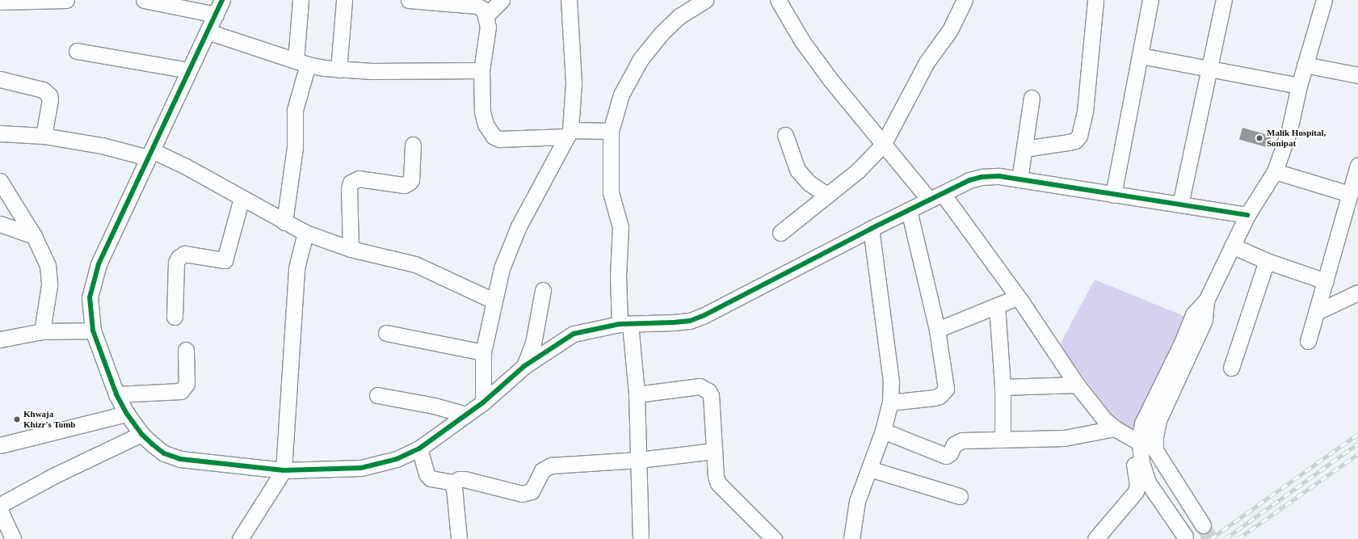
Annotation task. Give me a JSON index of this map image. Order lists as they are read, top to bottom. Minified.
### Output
{"places":["Malik Hospital, Sonipat","Khwaja Khizr's Tomb"]}
